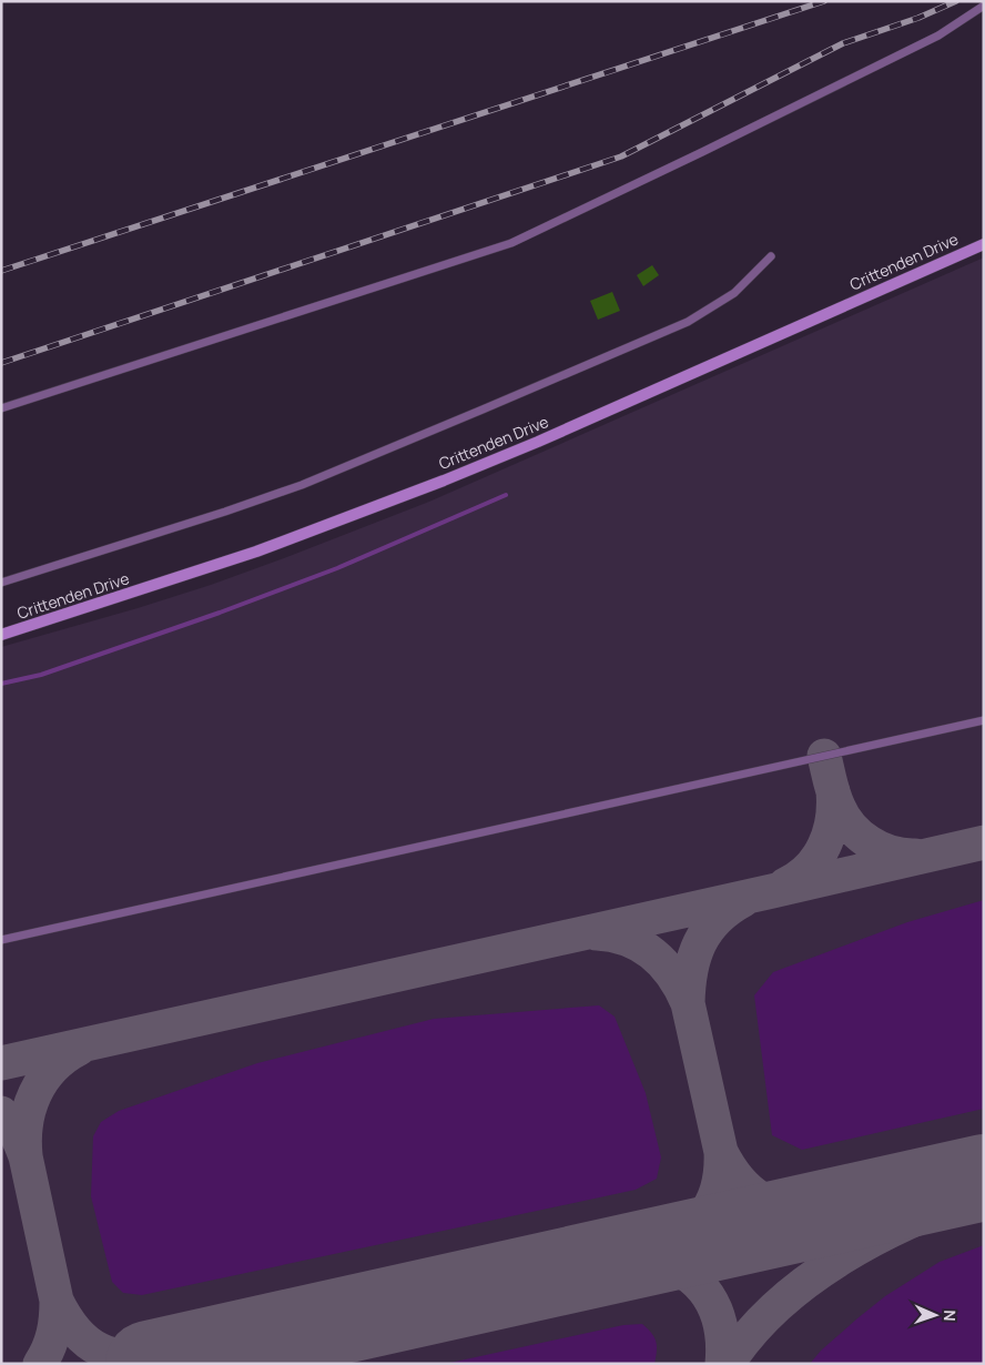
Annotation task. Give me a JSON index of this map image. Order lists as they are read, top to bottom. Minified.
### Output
{"streets":{"street":["Crittenden Drive"]},"north":"right"}
